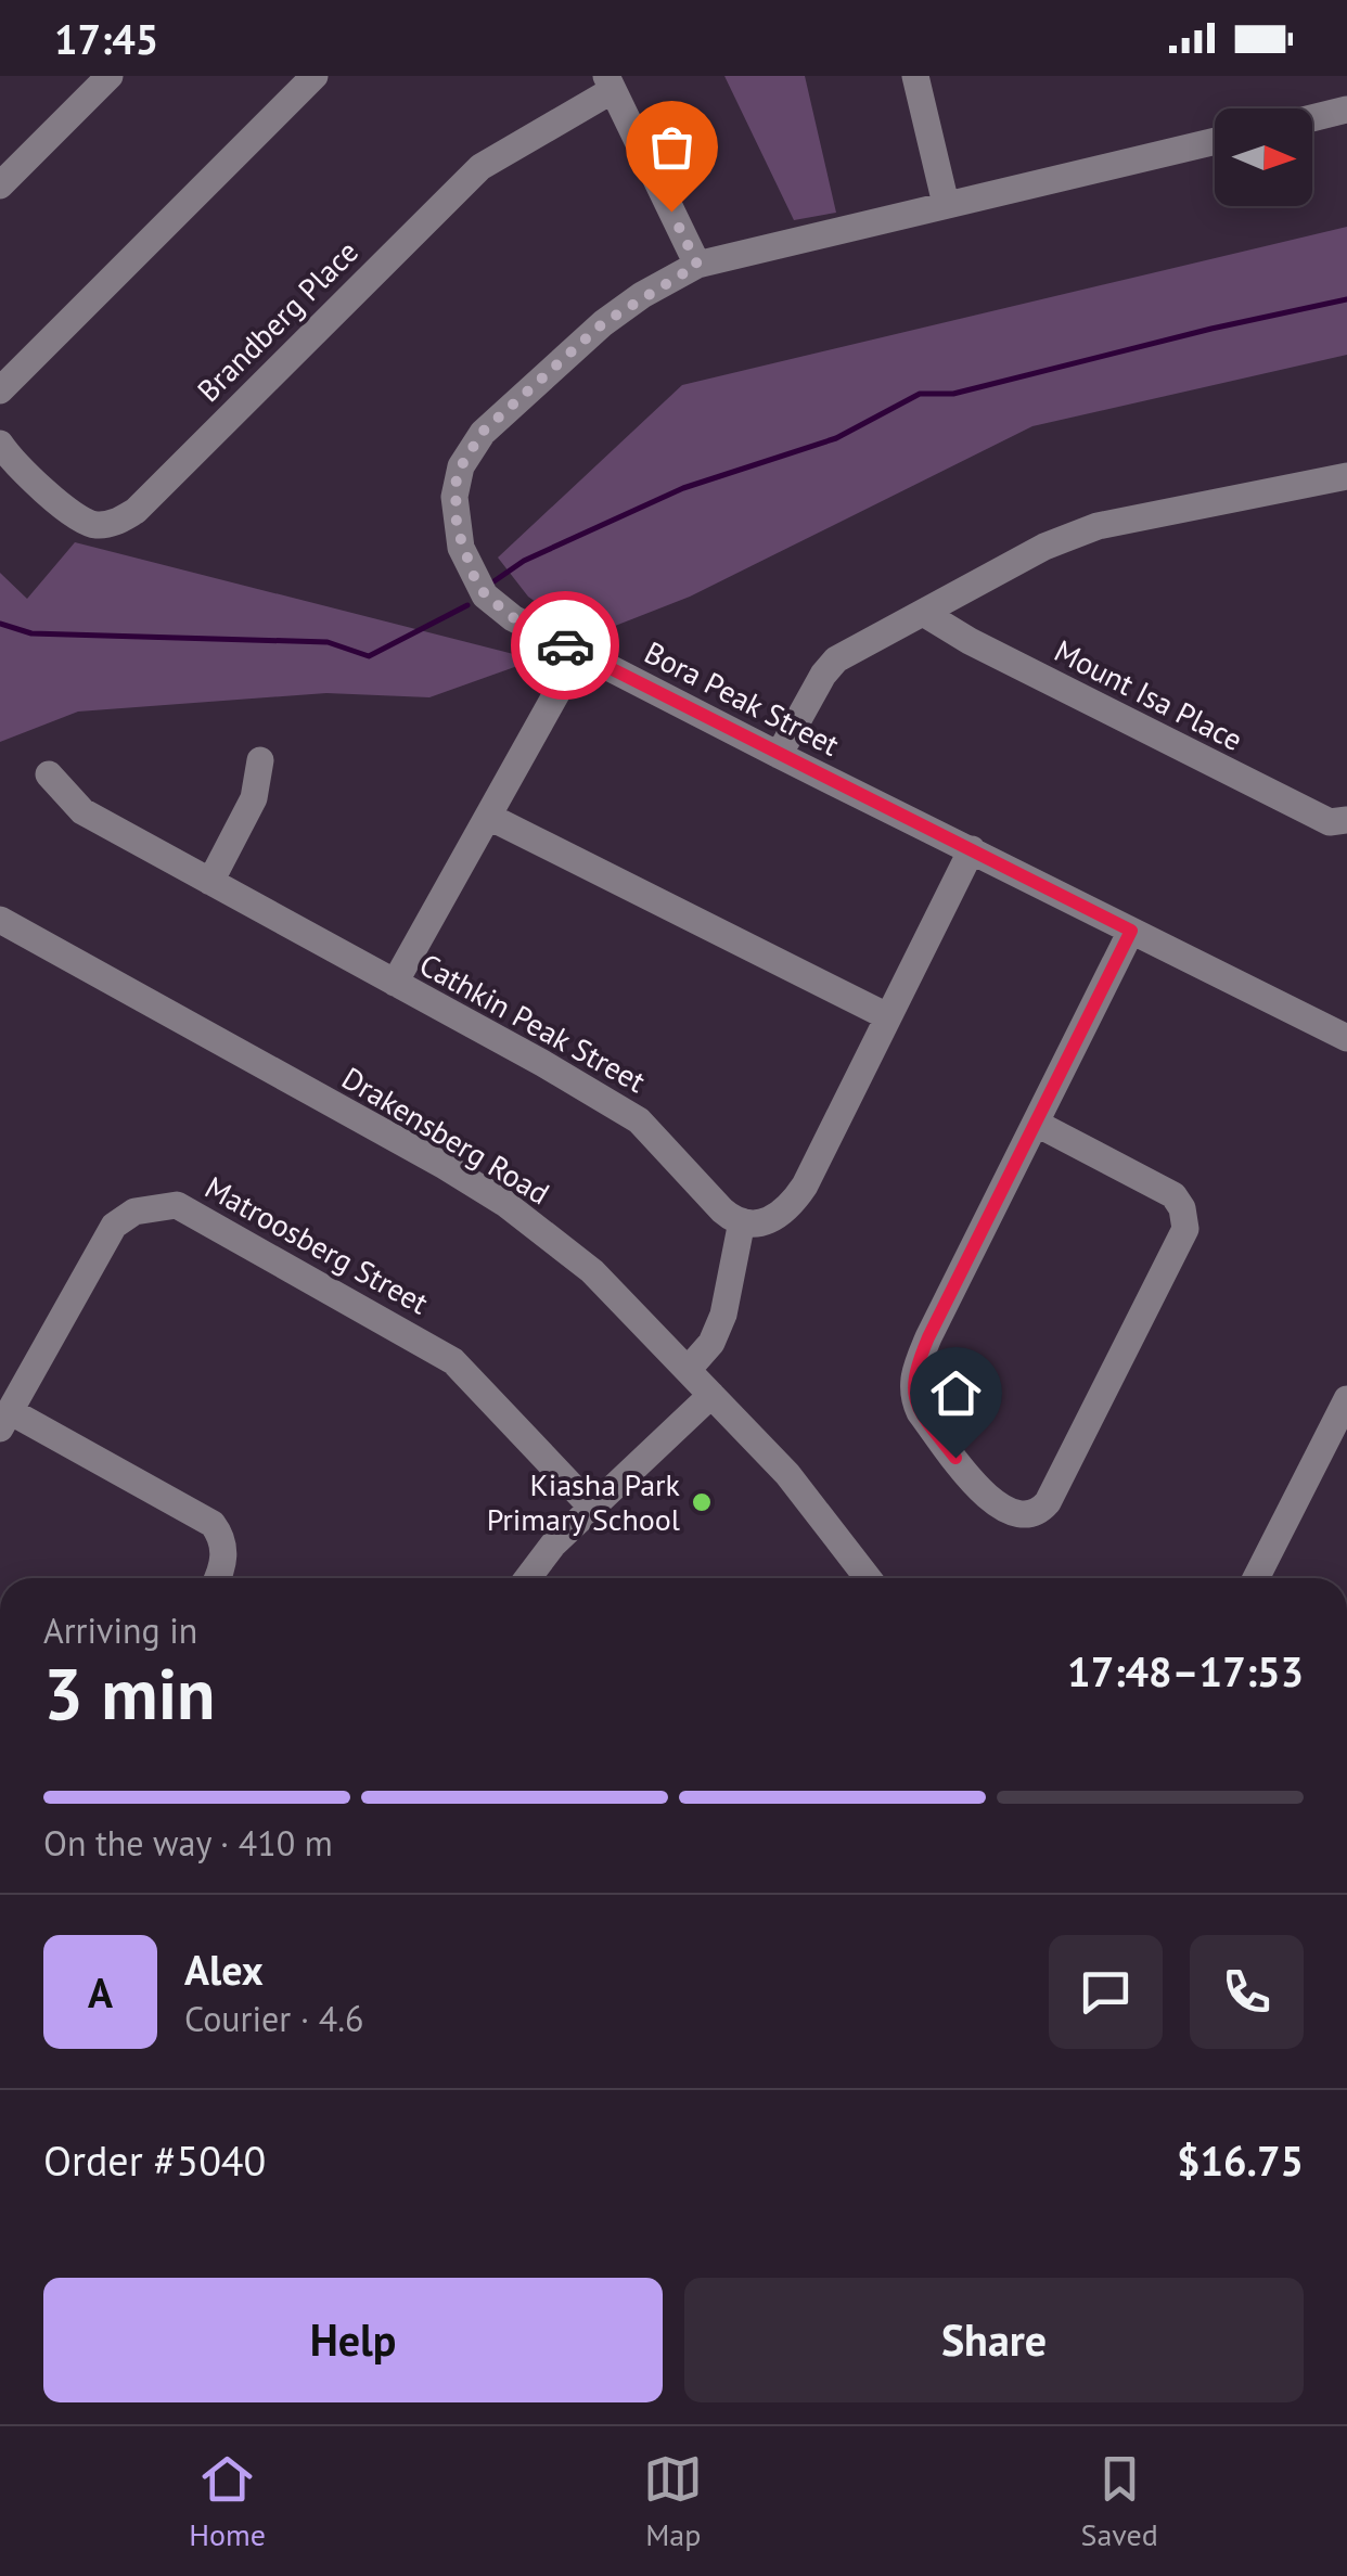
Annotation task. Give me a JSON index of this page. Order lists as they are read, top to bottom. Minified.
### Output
{"streets":{"street":["Brandberg Place","Mount Isa Place","Bora Peak Street","Cathkin Peak Street","Drakensberg Road","Matroosberg Street"]},"crossings":[["Brandberg Place","Bora Peak Street"]],"places":["Kiasha Park Primary School"],"north":"right","page":{"status":"17:45","heading":["3 min","Arriving in","17:48–17:53"],"panel":["Alex","Courier · 4.6","Order #5040","$16.75"],"bar":"On the way · 410 m","round":"A","buttons":["Help","Share"],"tabs":["Home","Map","Saved"]}}
